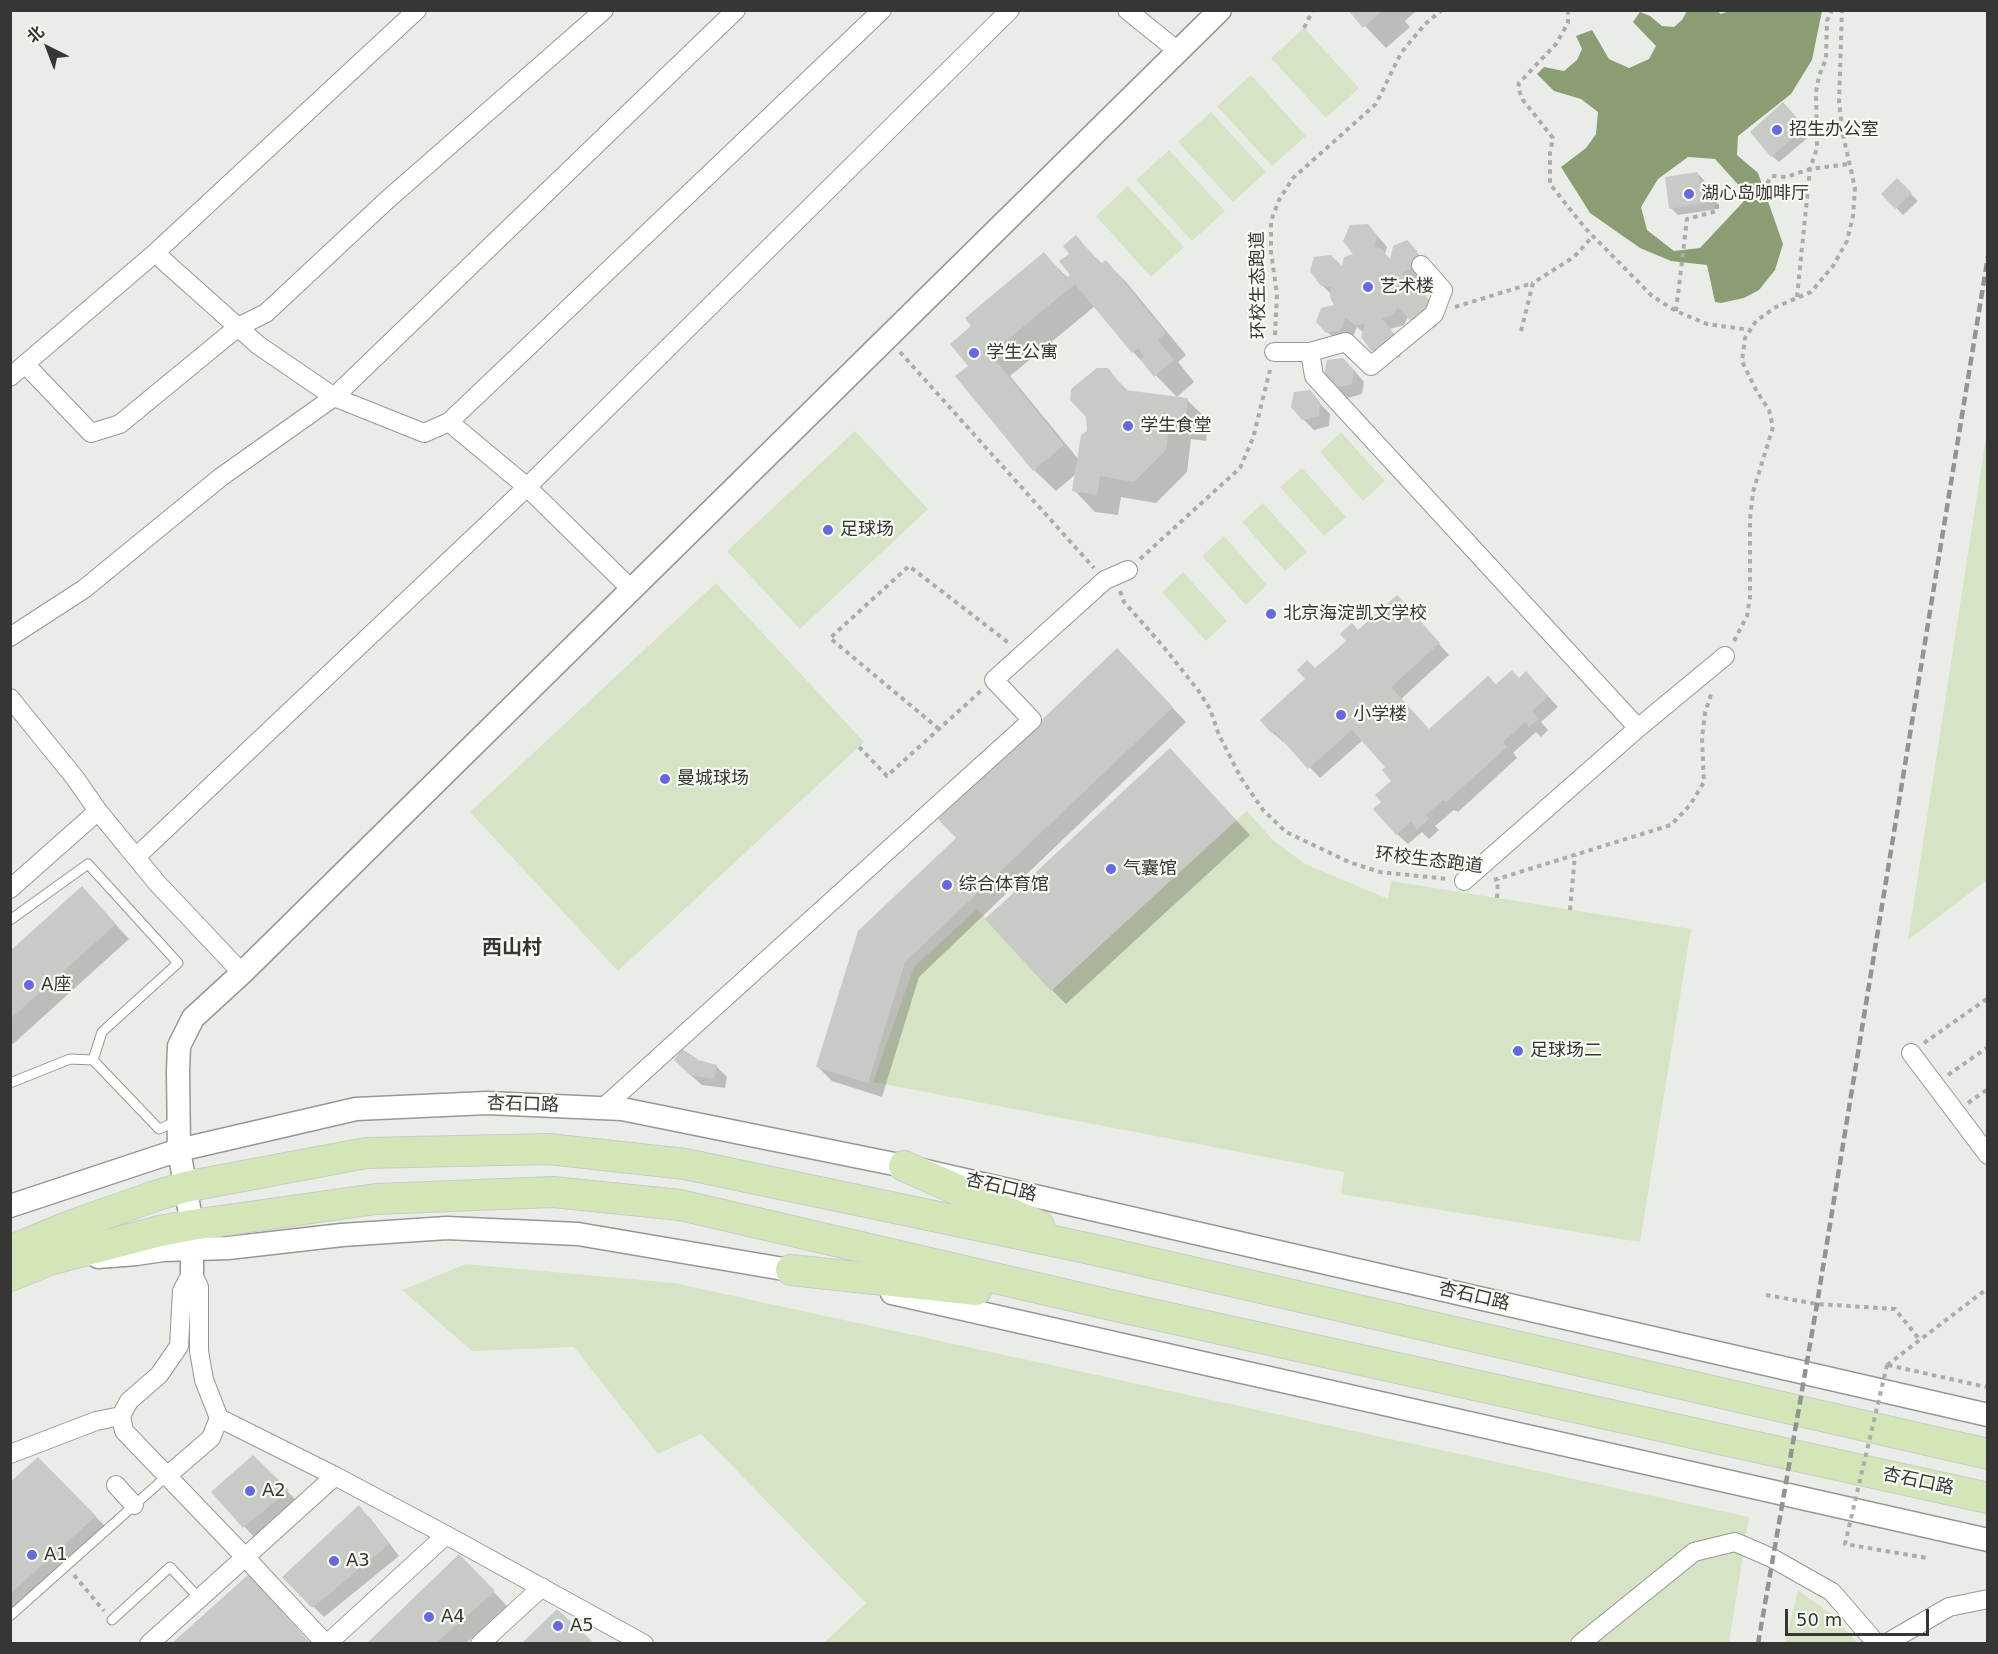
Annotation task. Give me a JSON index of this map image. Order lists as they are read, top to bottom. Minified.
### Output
{"streets":{"main road":["杏石口路"],"path":["环校生态跑道"]},"districts":["西山村"],"places":["招生办公室","湖心岛咖啡厅","艺术楼","学生公寓","学生食堂","足球场","北京海淀凯文学校","小学楼","曼城球场","气囊馆","综合体育馆","A座","足球场二","A2","A1","A3","A4","A5"],"scale_bar":"50 m","north":"top left"}
